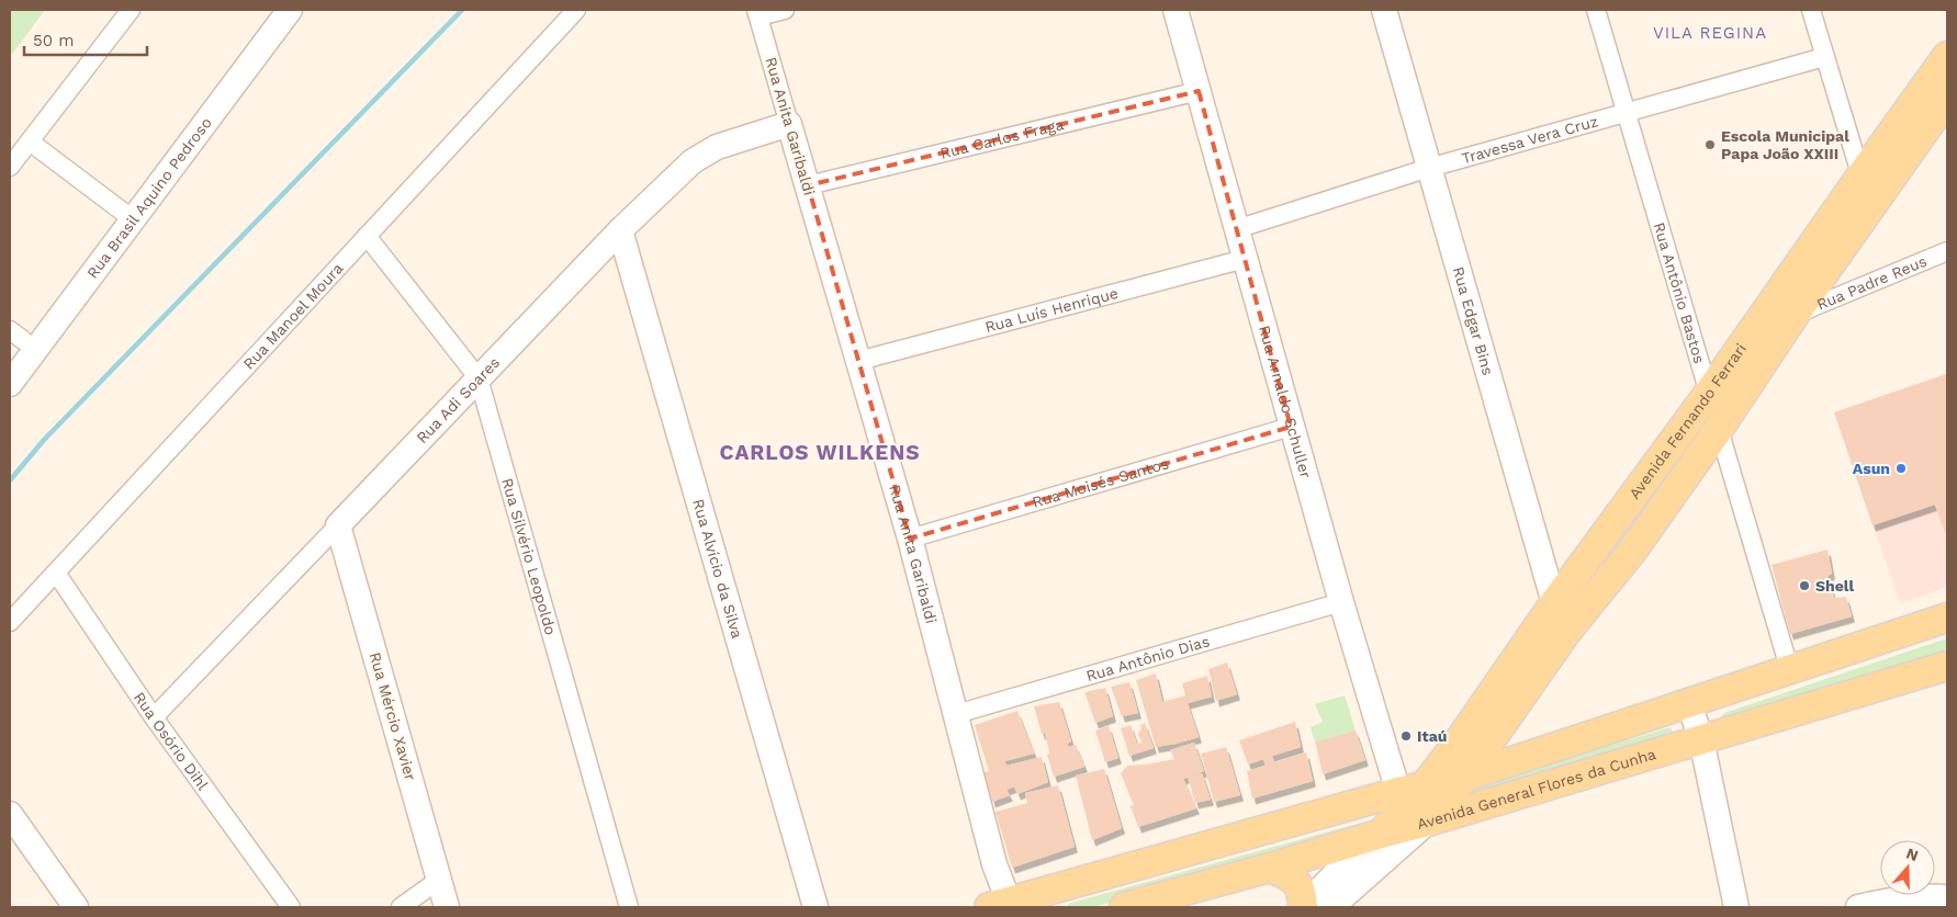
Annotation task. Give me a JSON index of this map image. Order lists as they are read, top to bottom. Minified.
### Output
{"streets":{"main road":["Avenida Fernando Ferrari","Avenida General Flores da Cunha"],"street":["Rua Anita Garibaldi","Rua Carlos Fraga","Travessa Vera Cruz","Rua Brasil Aquino Pedroso","Rua Padre Reus","Rua Antônio Bastos","Rua Luís Henrique","Rua Manoel Moura","Rua Edgar Bins","Rua Adi Soares","Rua Arnaldo Schuller","Rua Moisés Santos","Rua Silvério Leopoldo","Rua Alvício da Silva","Rua Antônio Dias","Rua Mércio Xavier","Rua Osório Dihl"]},"crossings":[["Rua Anita Garibaldi","Rua Carlos Fraga"],["Rua Anita Garibaldi","Rua Luís Henrique"],["Rua Anita Garibaldi","Rua Adi Soares"],["Rua Anita Garibaldi","Rua Moisés Santos"],["Rua Anita Garibaldi","Rua Antônio Dias"],["Rua Anita Garibaldi","Avenida General Flores da Cunha"],["Rua Carlos Fraga","Rua Arnaldo Schuller"],["Travessa Vera Cruz","Rua Antônio Bastos"],["Travessa Vera Cruz","Rua Edgar Bins"],["Travessa Vera Cruz","Rua Arnaldo Schuller"],["Rua Padre Reus","Avenida Fernando Ferrari"],["Rua Antônio Bastos","Avenida Fernando Ferrari"],["Rua Antônio Bastos","Avenida General Flores da Cunha"],["Rua Luís Henrique","Rua Arnaldo Schuller"],["Rua Manoel Moura","Rua Silvério Leopoldo"],["Rua Manoel Moura","Rua Osório Dihl"],["Rua Edgar Bins","Avenida Fernando Ferrari"],["Rua Adi Soares","Rua Silvério Leopoldo"],["Rua Adi Soares","Rua Alvício da Silva"],["Rua Adi Soares","Rua Mércio Xavier"],["Rua Adi Soares","Rua Osório Dihl"],["Rua Arnaldo Schuller","Avenida Fernando Ferrari"],["Rua Arnaldo Schuller","Rua Moisés Santos"],["Rua Arnaldo Schuller","Rua Antônio Dias"],["Rua Arnaldo Schuller","Avenida General Flores da Cunha"],["Avenida Fernando Ferrari","Avenida General Flores da Cunha"]],"districts":["VILA REGINA","CARLOS WILKENS"],"places":["Escola Municipal Papa João XXIII","Asun","Shell","Itaú"],"scale_bar":"50 m","north":"top"}
